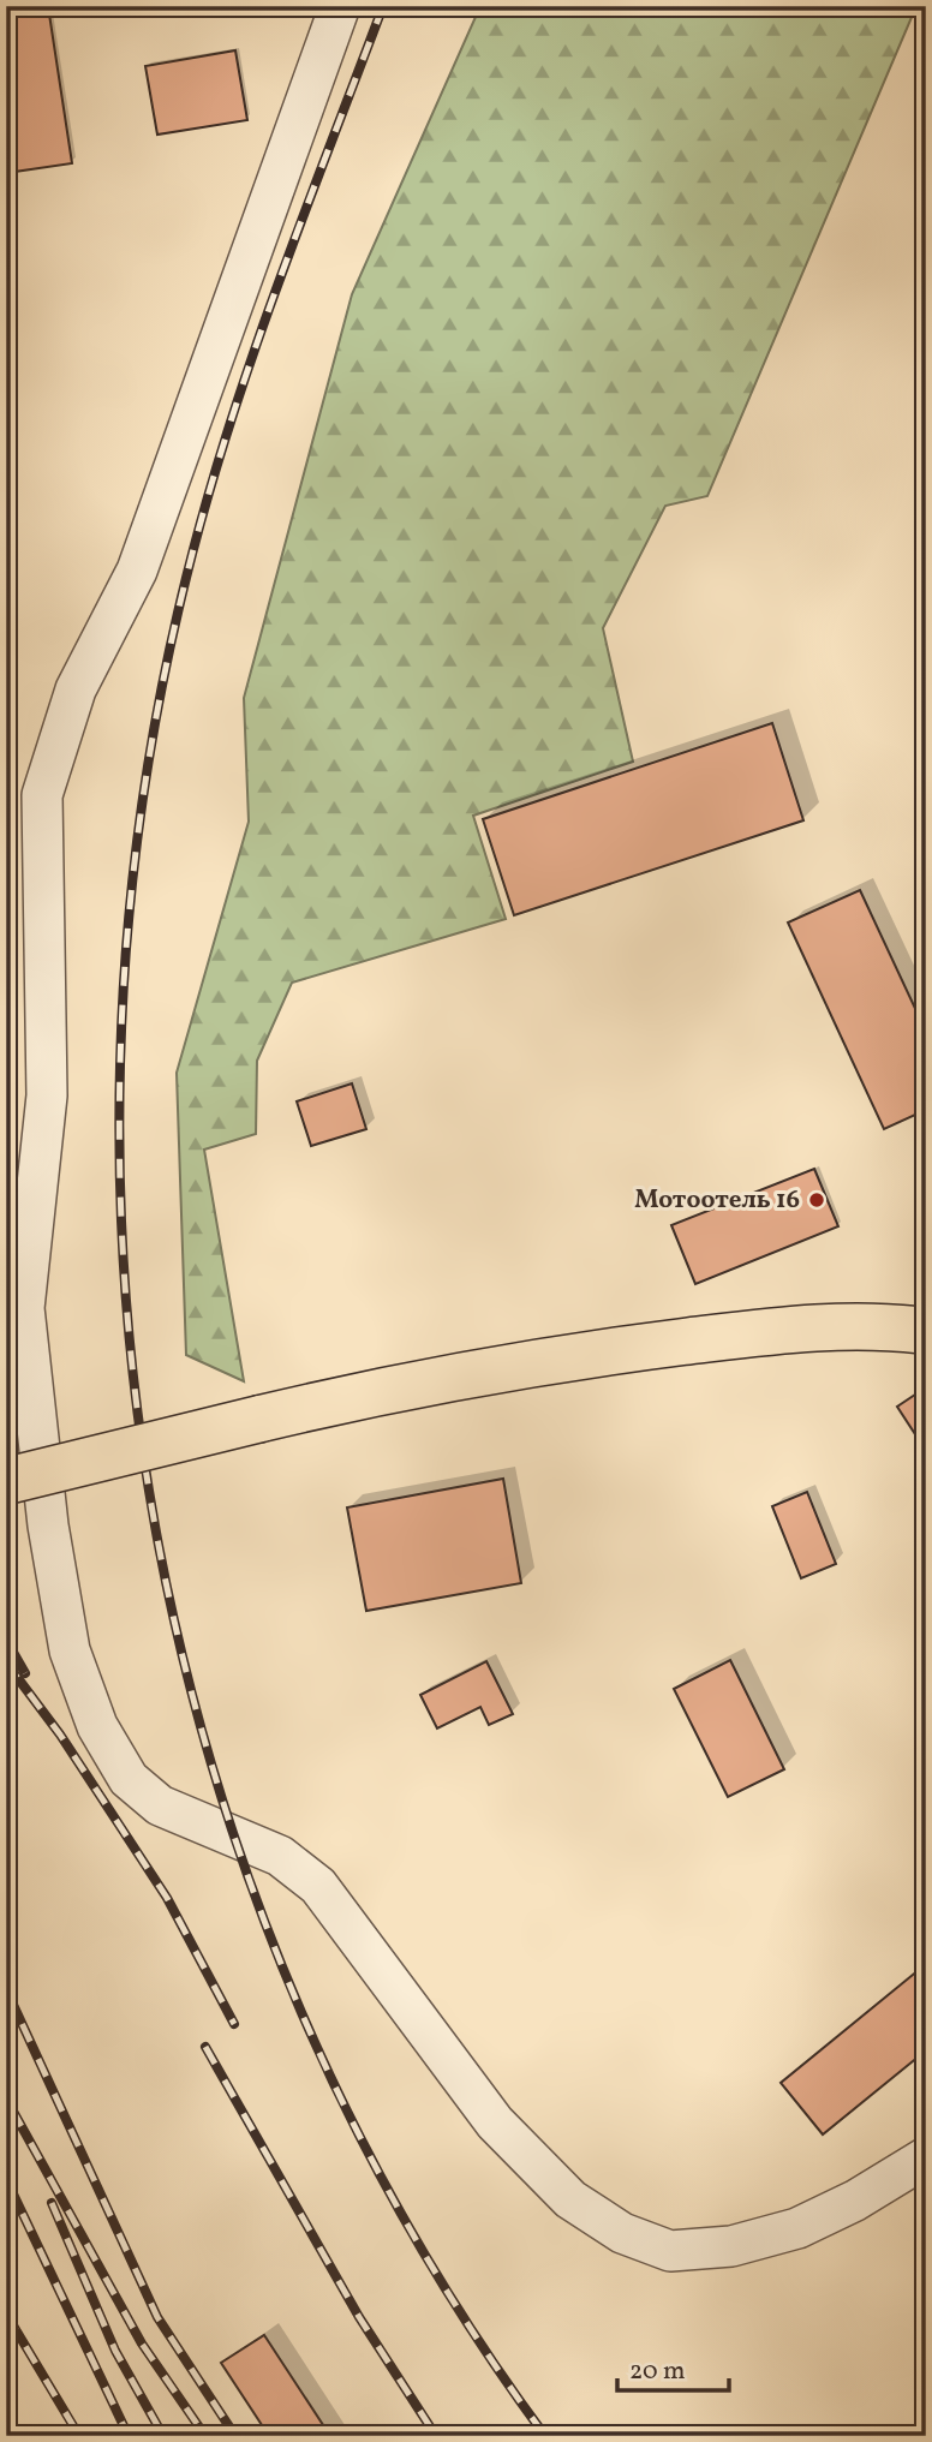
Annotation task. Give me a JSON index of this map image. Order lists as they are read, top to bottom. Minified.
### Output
{"places":["Мотоотель 16"],"scale_bar":"20 m"}
